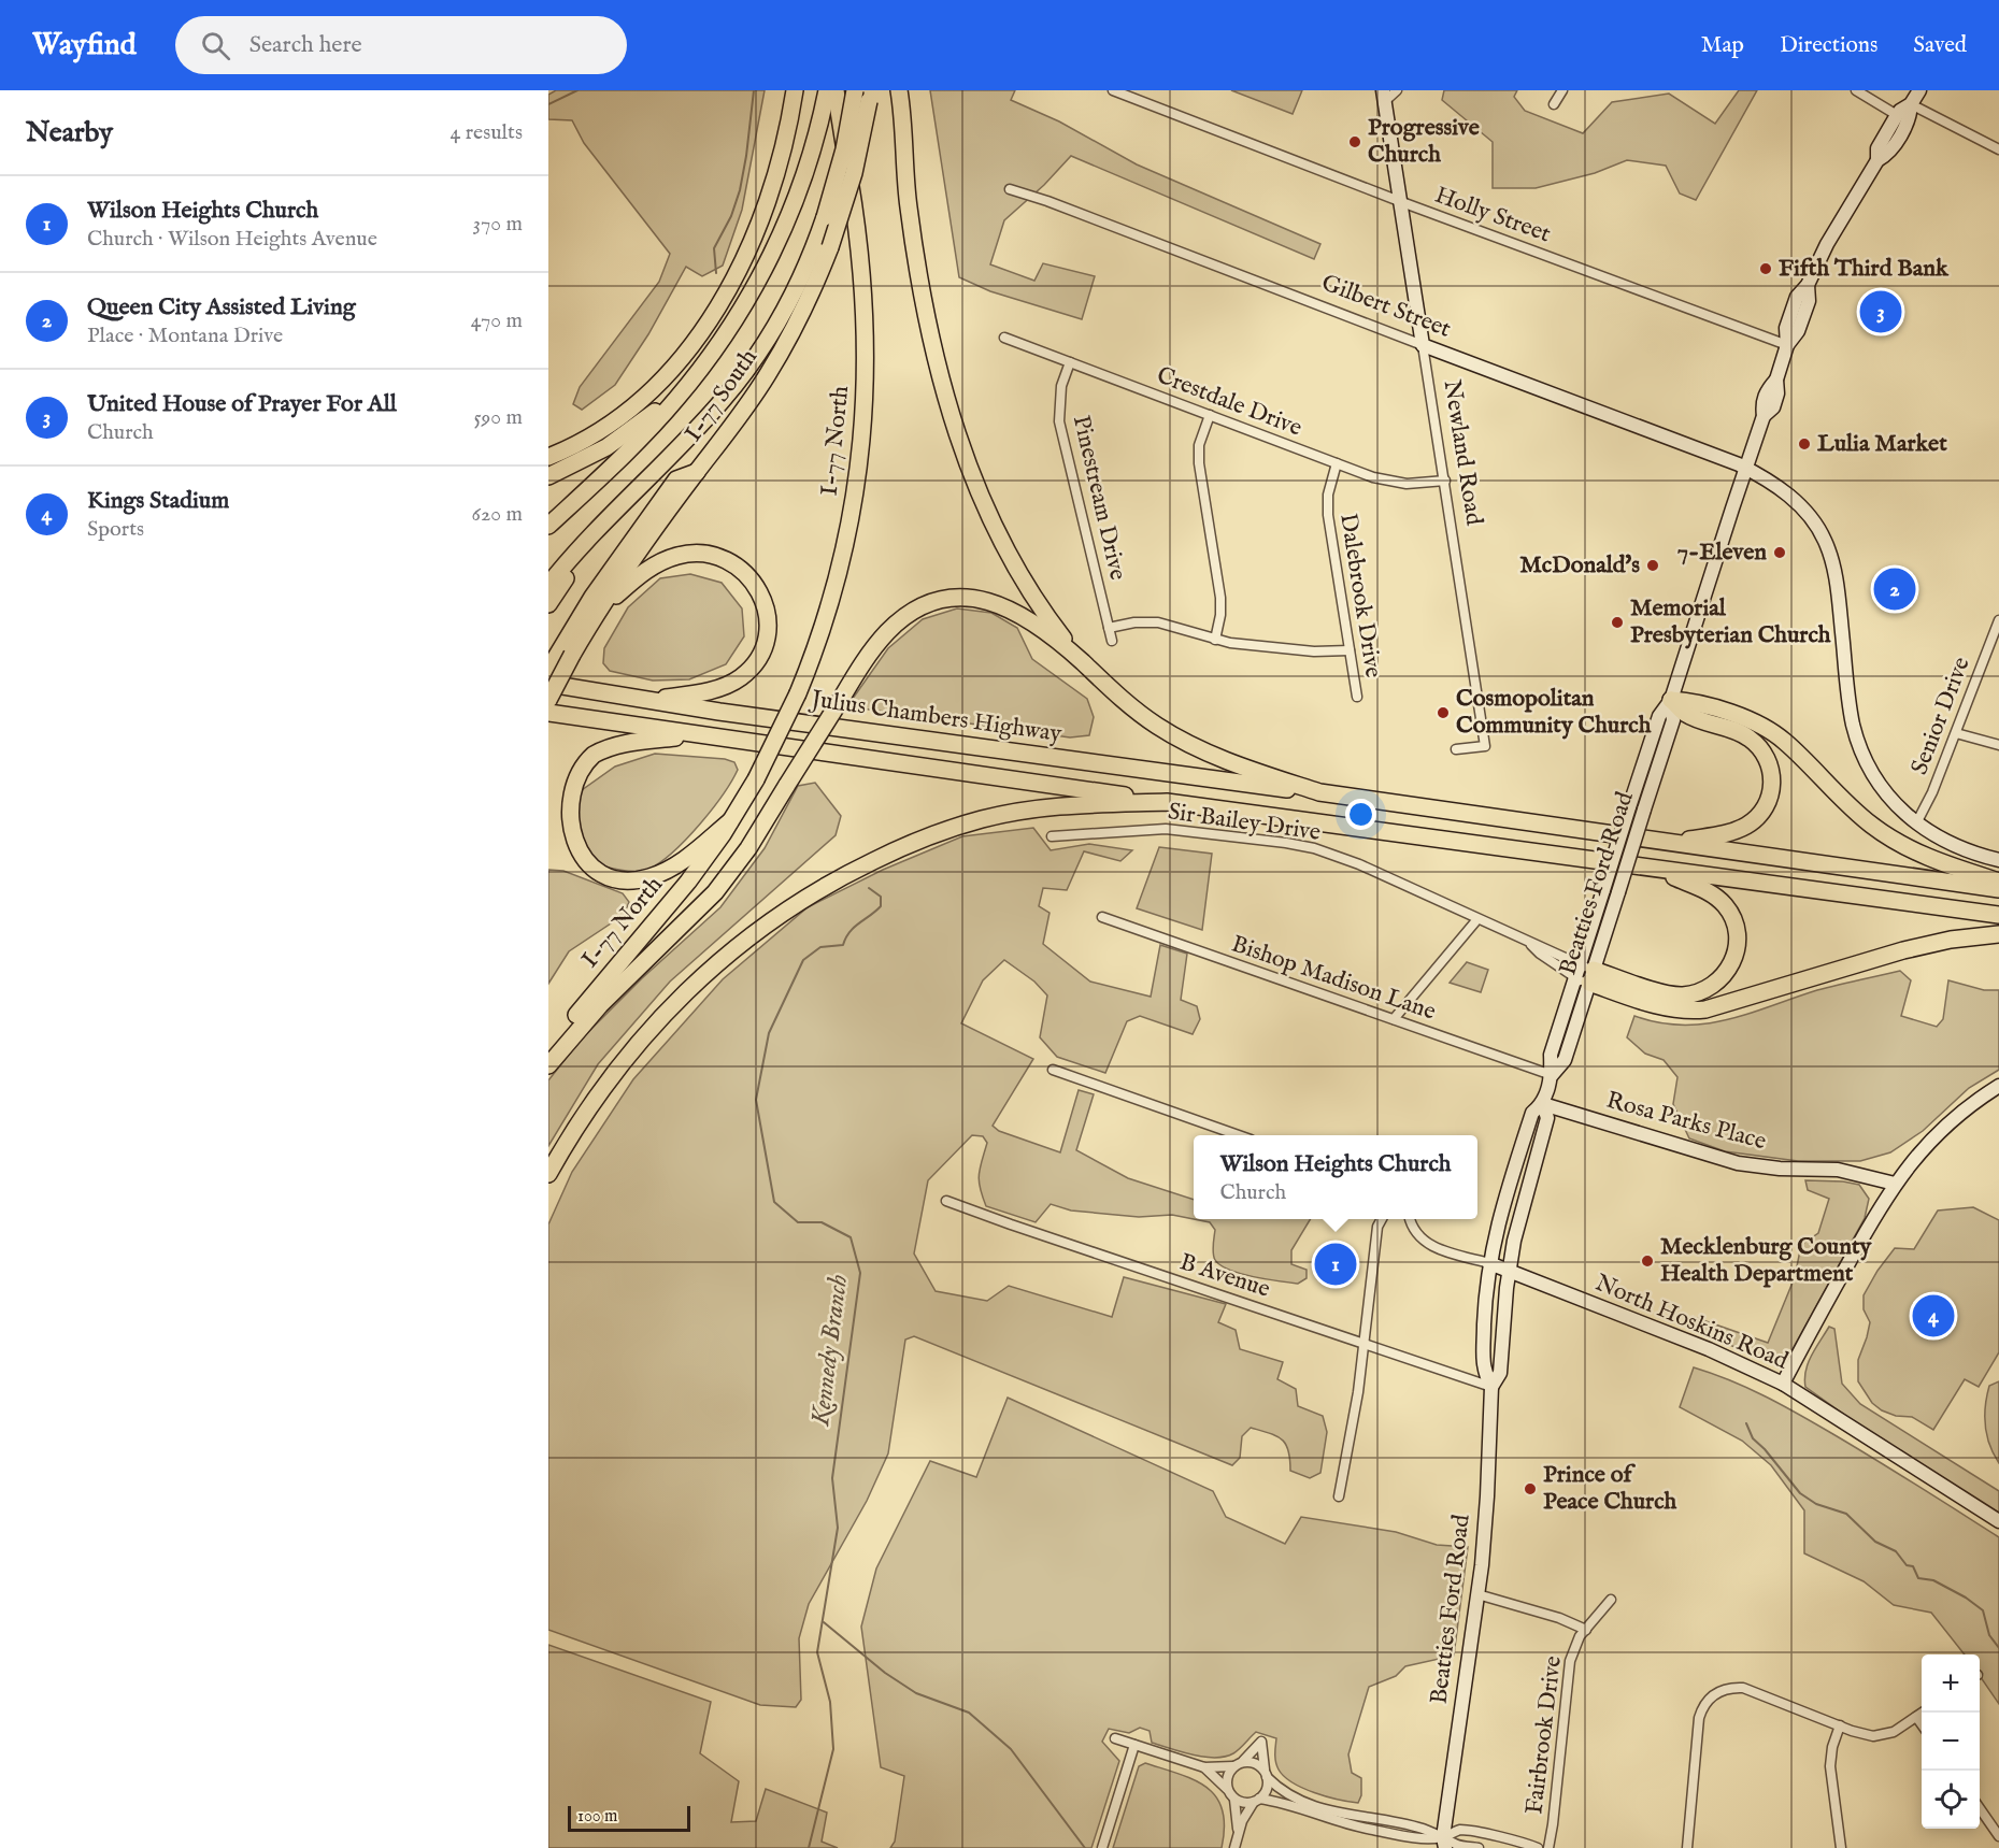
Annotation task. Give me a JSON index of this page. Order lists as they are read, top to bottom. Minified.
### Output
{"streets":{"highway":["I-77 South","I-77 North","Julius Chambers Highway"],"main road":["Gilbert Street","Newland Road","Beatties Ford Road","Rosa Parks Place","North Hoskins Road"],"street":["Holly Street","Crestdale Drive","Pinestream Drive","Dalebrook Drive","Senior Drive","Sir Bailey Drive","Bishop Madison Lane","B Avenue","Fairbrook Drive"]},"crossings":[["Holly Street","Newland Road"],["Holly Street","Beatties Ford Road"],["Gilbert Street","Newland Road"],["Gilbert Street","Senior Drive"],["Gilbert Street","Beatties Ford Road"],["Crestdale Drive","Newland Road"],["Crestdale Drive","Pinestream Drive"],["Crestdale Drive","Dalebrook Drive"],["Sir Bailey Drive","Beatties Ford Road"],["Beatties Ford Road","Bishop Madison Lane"],["Beatties Ford Road","Rosa Parks Place"],["Beatties Ford Road","B Avenue"],["Beatties Ford Road","North Hoskins Road"]],"water":["Kennedy Branch"],"places":["Progressive Church","Fifth Third Bank","Lulia Market","7-Eleven","McDonald's","Memorial Presbyterian Church","Cosmopolitan Community Church","Mecklenburg County Health Department","Prince of Peace Church"],"scale_bar":"100 m","page":{"header":"Wayfind","search":"Search here","nav":["Map","Directions","Saved"],"heading":["Nearby","4 results"],"list":[{"mark":"1","name":"Wilson Heights Church","note":"Church · Wilson Heights Avenue","value":"370 m"},{"mark":"2","name":"Queen City Assisted Living","note":"Place · Montana Drive","value":"470 m"},{"mark":"3","name":"United House of Prayer For All","note":"Church","value":"590 m"},{"mark":"4","name":"Kings Stadium","note":"Sports","value":"620 m"}],"pins":["3","2","1","4"],"popup":["Wilson Heights Church","Church"],"map_buttons":["+","−"],"scale":"100 m"}}
